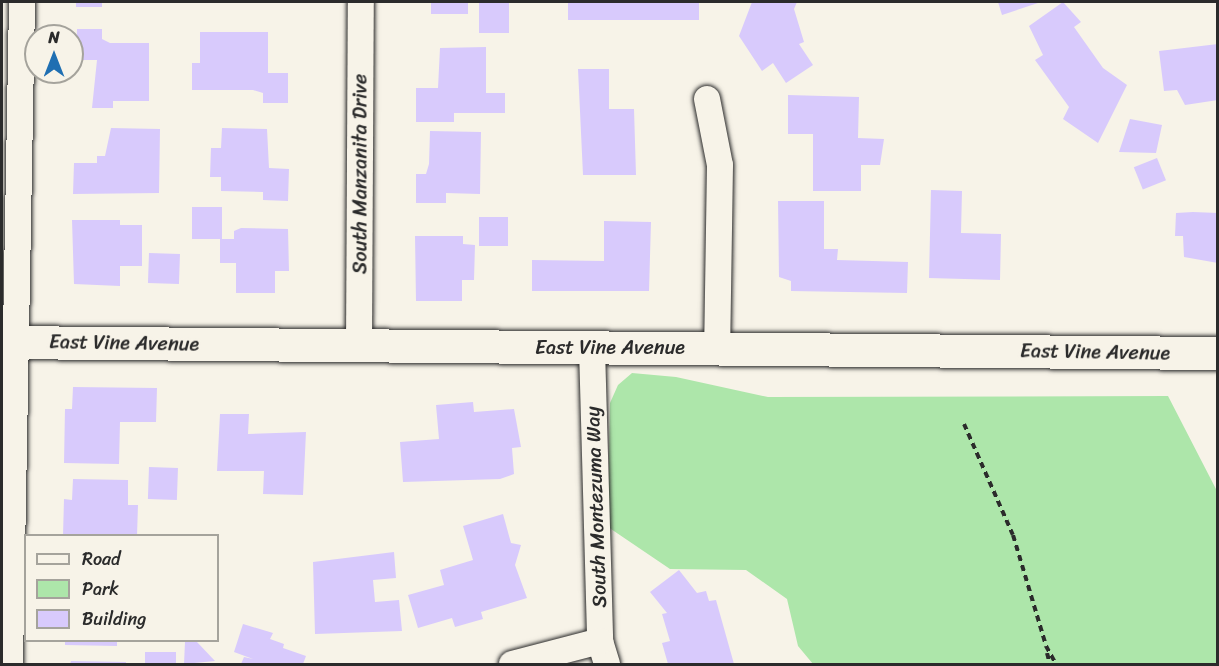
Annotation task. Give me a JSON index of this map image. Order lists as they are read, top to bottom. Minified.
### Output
{"streets":{"street":["South Manzanita Drive","East Vine Avenue","South Montezuma Way"]},"crossings":[["South Manzanita Drive","East Vine Avenue"],["East Vine Avenue","South Montezuma Way"]],"legend":["Road","Park","Building"],"north":"top"}
